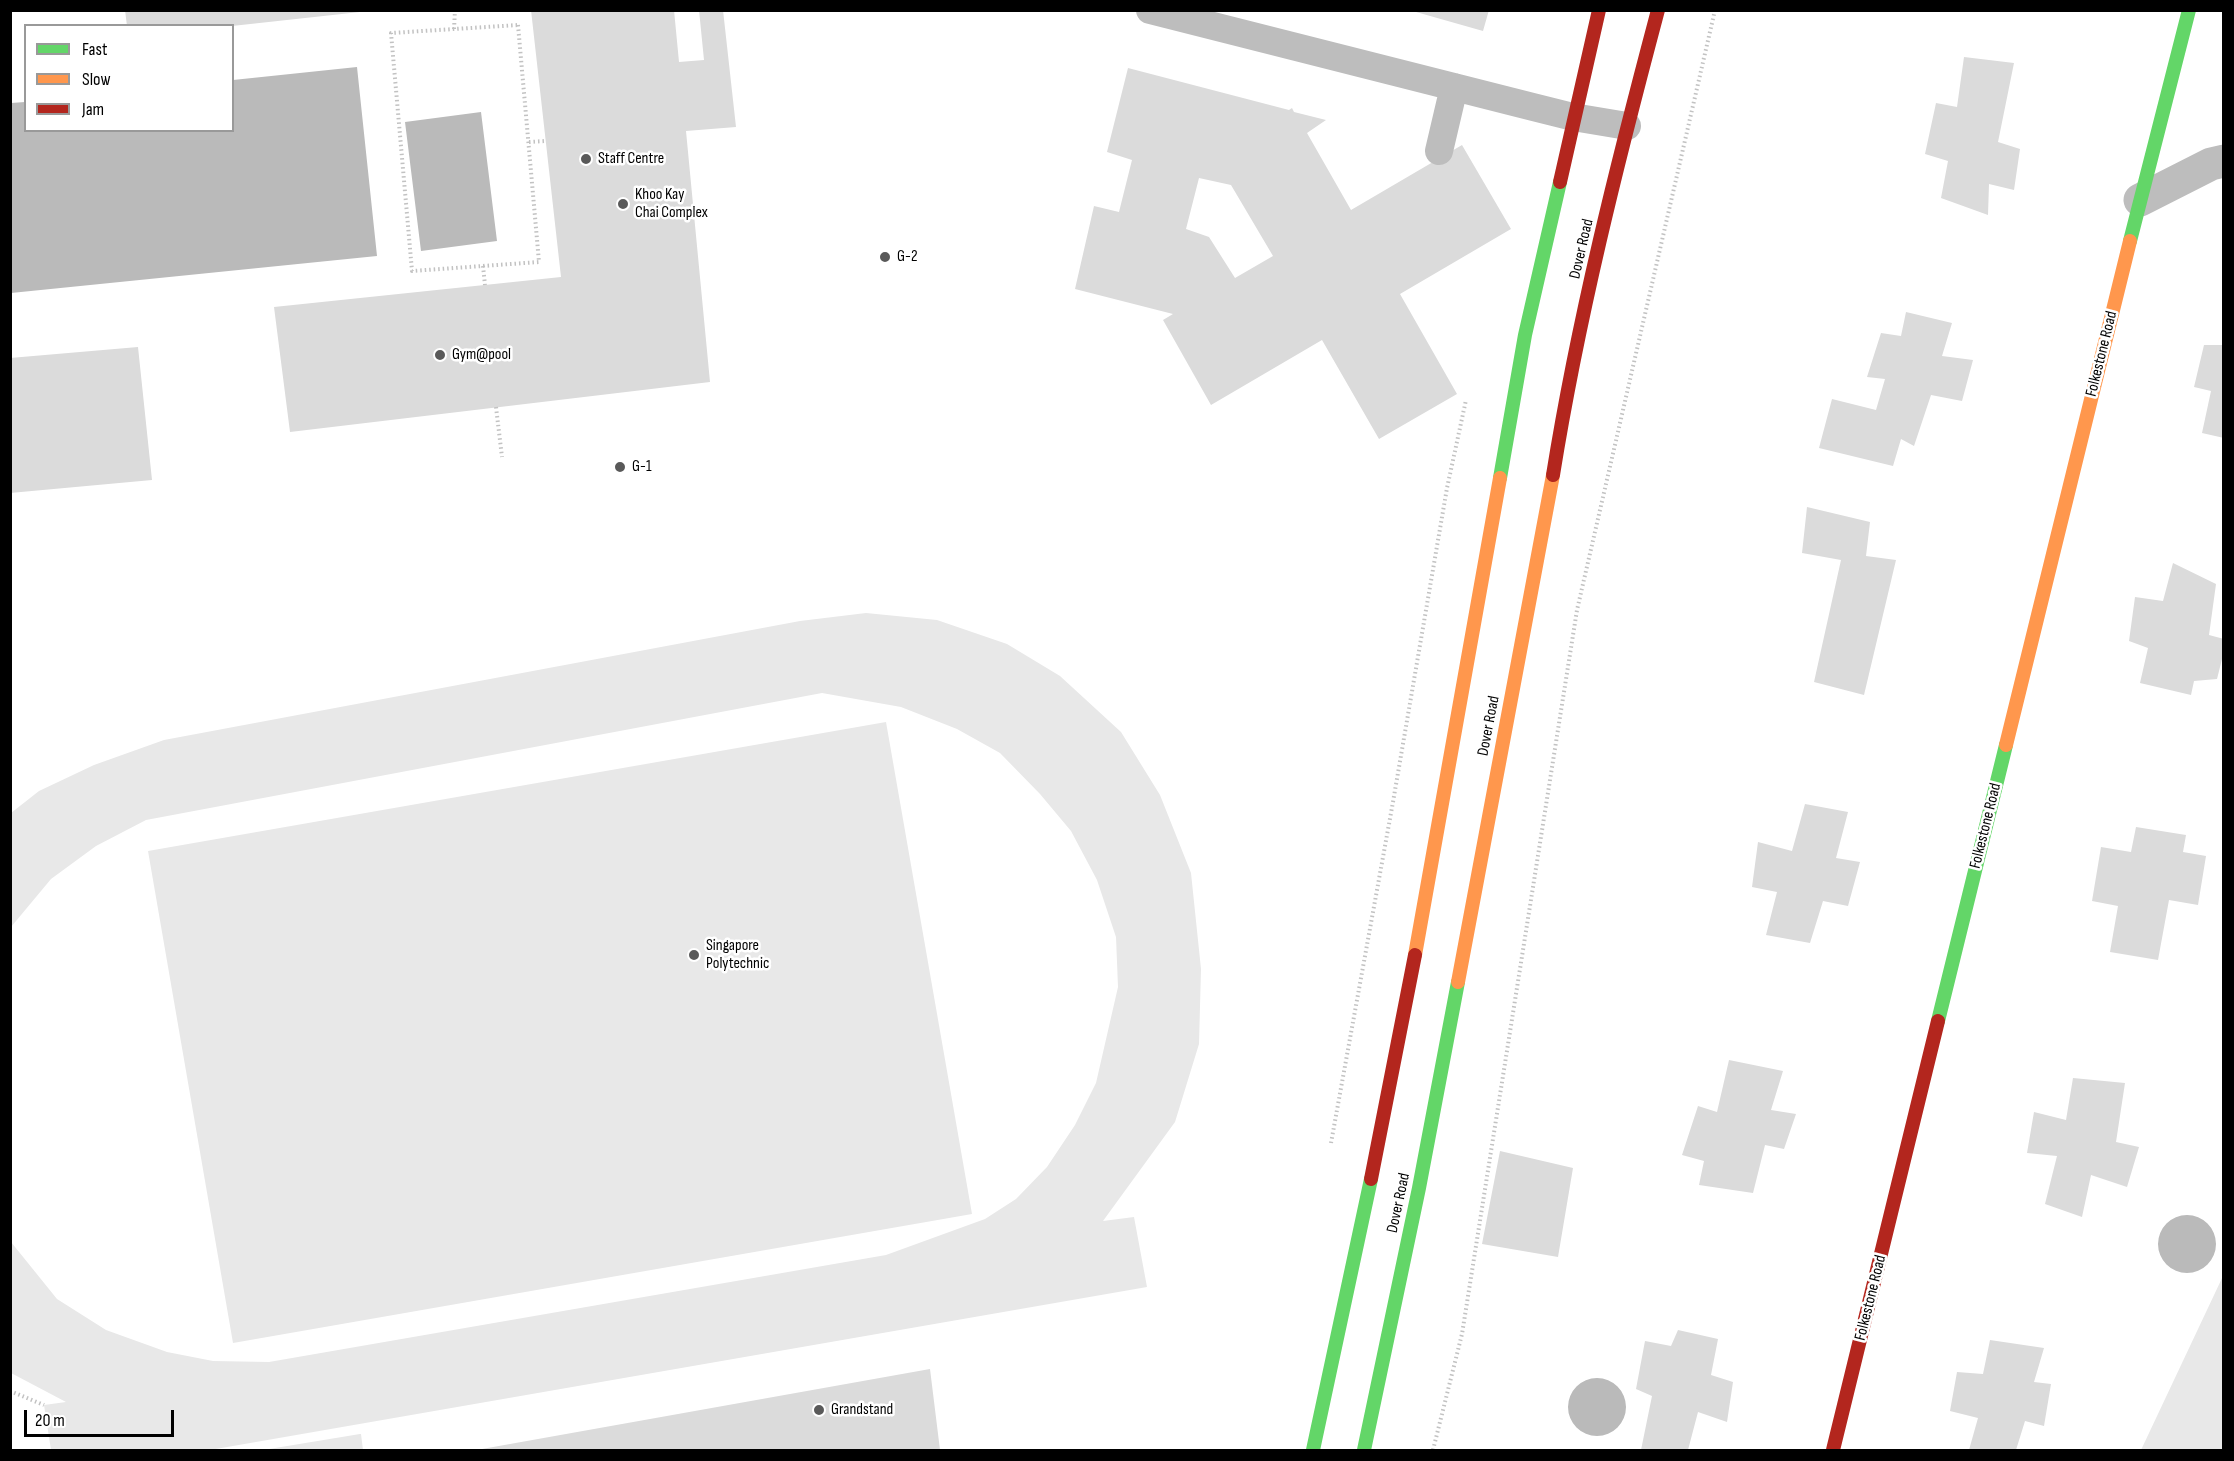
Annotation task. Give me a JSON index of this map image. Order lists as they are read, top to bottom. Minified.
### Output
{"streets":{"street":["Dover Road","Folkestone Road"]},"places":["Staff Centre","Khoo Kay Chai Complex","G-2","Gym@pool","G-1","Singapore Polytechnic","Grandstand"],"legend":["Fast","Slow","Jam"],"scale_bar":"20 m"}
